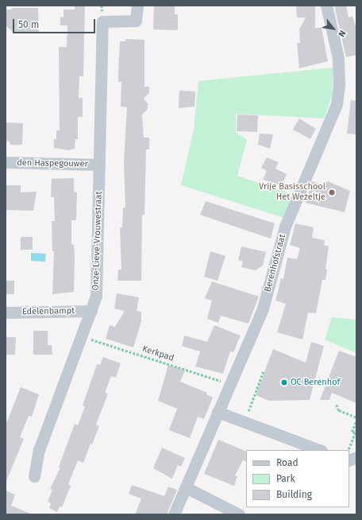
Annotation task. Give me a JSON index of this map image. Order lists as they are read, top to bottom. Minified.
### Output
{"streets":{"street":["den Haspegouwer","Onze-Lieve-Vrouwestraat","Berenhofstraat","Edelenbampt"],"path":["Kerkpad"]},"crossings":[["den Haspegouwer","Onze-Lieve-Vrouwestraat"],["Onze-Lieve-Vrouwestraat","Edelenbampt"],["Onze-Lieve-Vrouwestraat","Kerkpad"],["Berenhofstraat","Kerkpad"]],"places":["Vrije Basisschool Het Wezeltje","OC Berenhof"],"legend":["Road","Park","Building"],"scale_bar":"50 m","north":"bottom right"}
